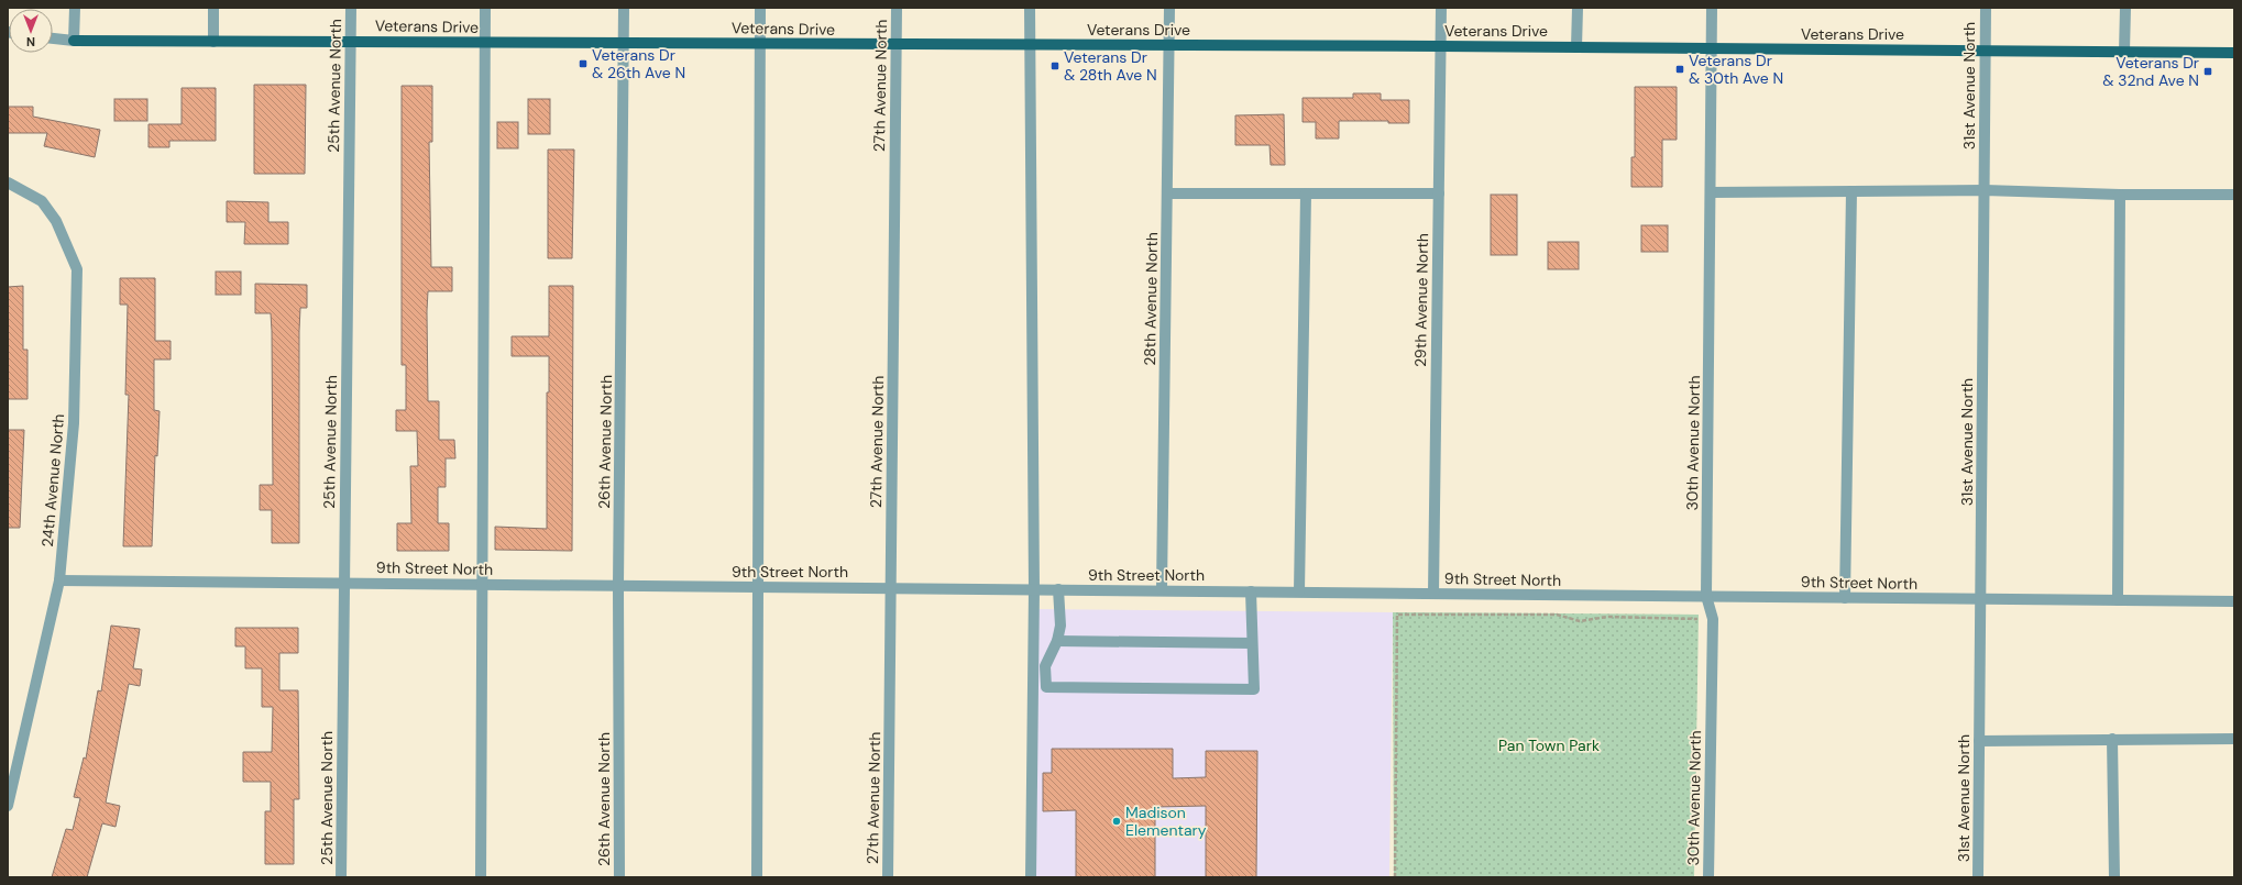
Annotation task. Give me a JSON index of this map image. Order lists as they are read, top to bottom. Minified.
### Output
{"streets":{"main road":["Veterans Drive"],"street":["25th Avenue North","27th Avenue North","31st Avenue North","28th Avenue North","29th Avenue North","26th Avenue North","30th Avenue North","24th Avenue North","9th Street North"]},"crossings":[["Veterans Drive","25th Avenue North"],["Veterans Drive","27th Avenue North"],["Veterans Drive","31st Avenue North"],["Veterans Drive","28th Avenue North"],["Veterans Drive","29th Avenue North"],["Veterans Drive","26th Avenue North"],["Veterans Drive","30th Avenue North"],["25th Avenue North","9th Street North"],["27th Avenue North","9th Street North"],["31st Avenue North","9th Street North"],["28th Avenue North","9th Street North"],["29th Avenue North","9th Street North"],["26th Avenue North","9th Street North"],["30th Avenue North","9th Street North"],["24th Avenue North","9th Street North"]],"parks":["Pan Town Park"],"places":{"transit":["Veterans Dr & 26th Ave N","Veterans Dr & 28th Ave N","Veterans Dr & 30th Ave N","Veterans Dr & 32nd Ave N"],"other":["Madison Elementary"]},"north":"bottom"}
